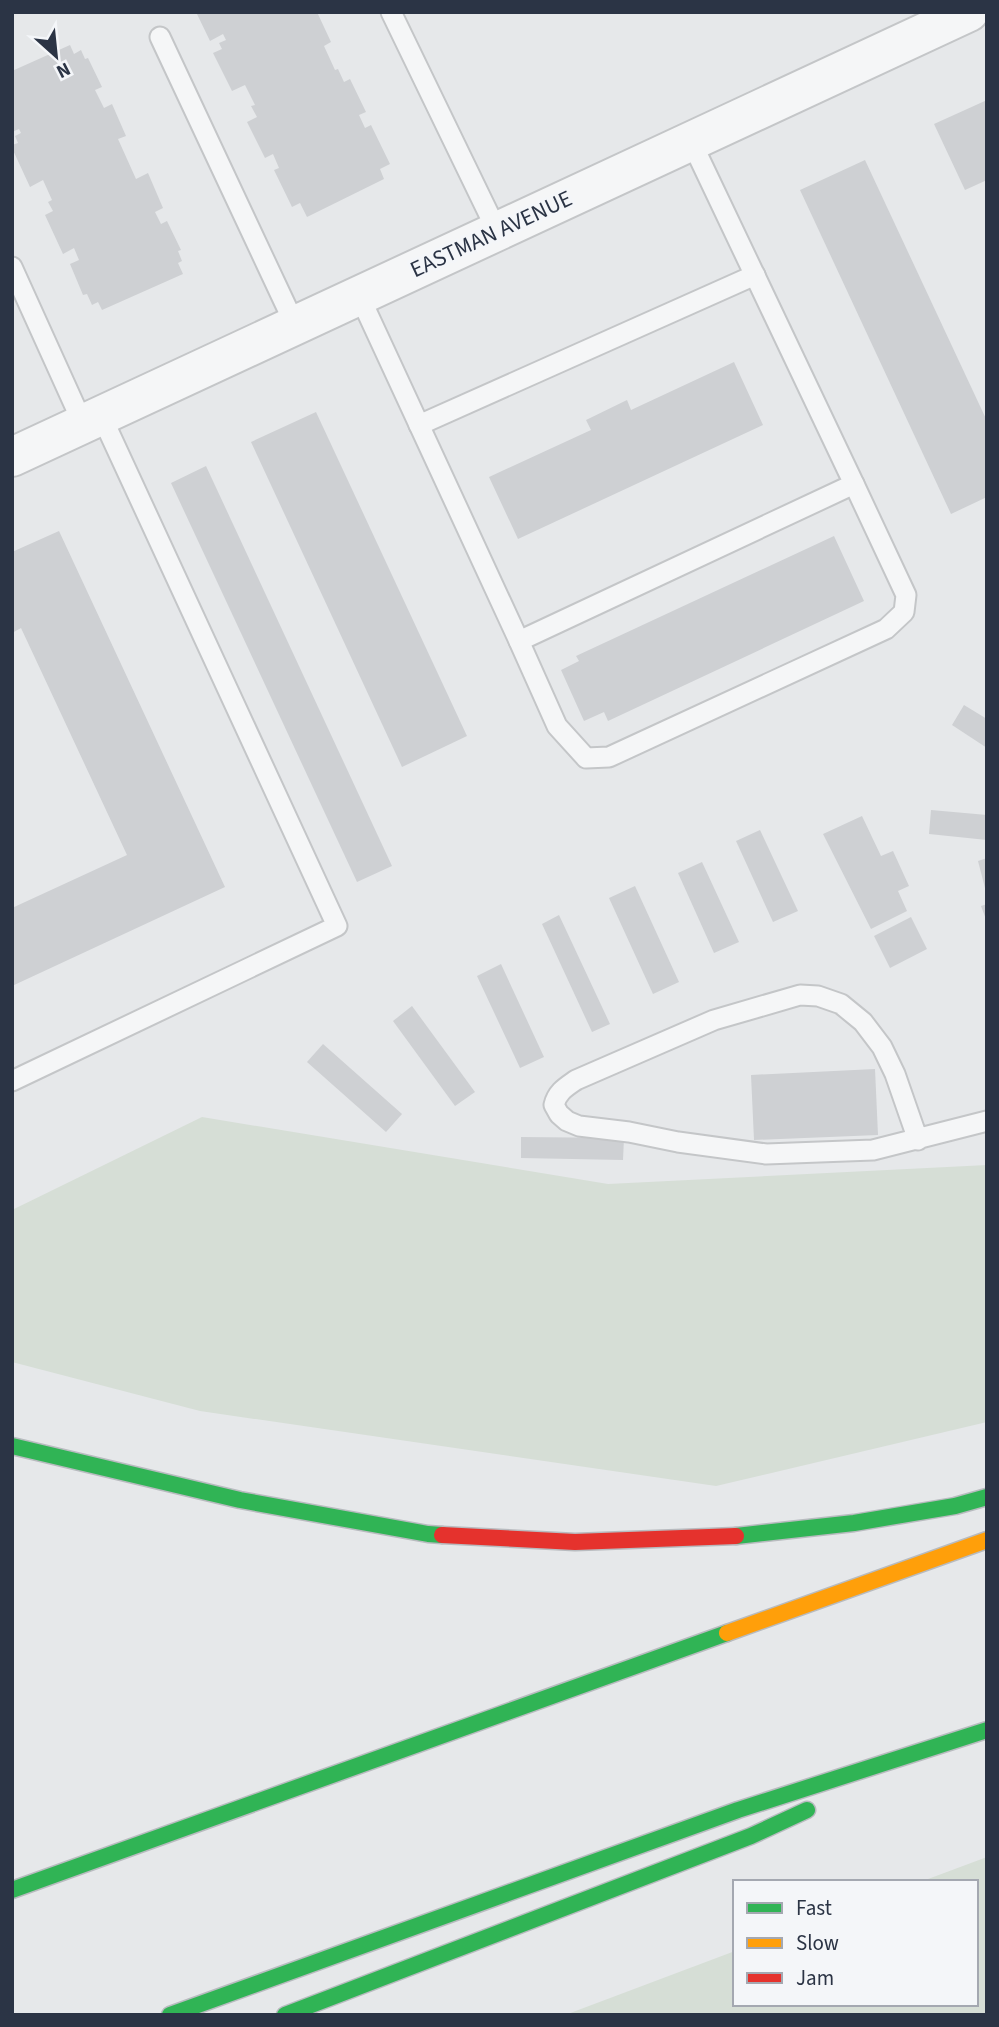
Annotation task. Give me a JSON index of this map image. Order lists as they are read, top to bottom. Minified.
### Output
{"streets":{"street":["EASTMAN AVENUE"]},"legend":["Fast","Slow","Jam"],"north":"bottom right"}
